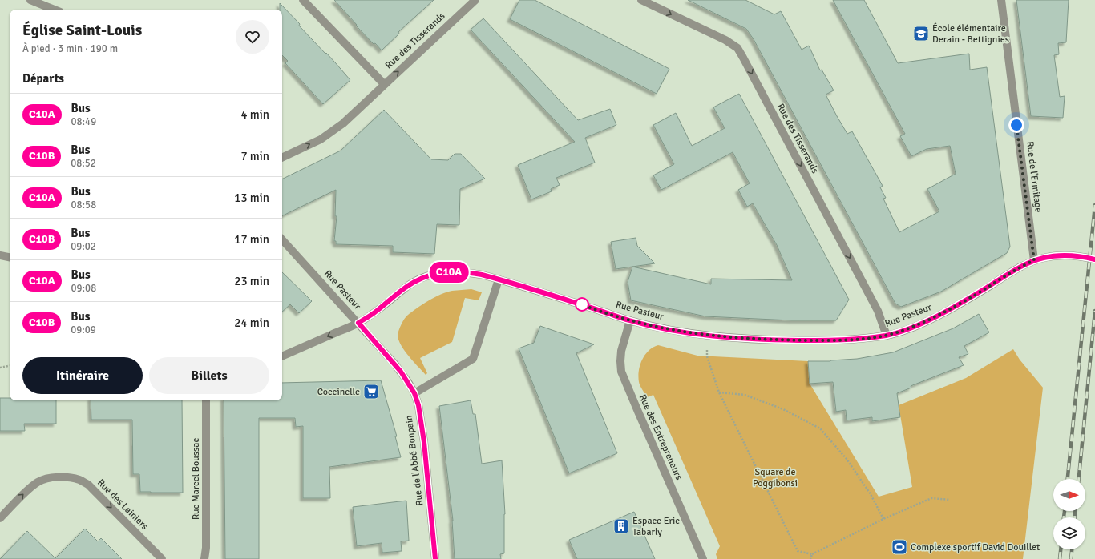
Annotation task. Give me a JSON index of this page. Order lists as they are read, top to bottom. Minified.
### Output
{"streets":{"street":["Rue des Tisserands","Rue de l'Ermitage","Rue Pasteur","Rue des Entrepreneurs","Rue de l'Abbé Bonpain","Rue Marcel Boussac","Rue des Lainiers"]},"crossings":[["Rue des Tisserands","Rue Pasteur"],["Rue de l'Ermitage","Rue Pasteur"],["Rue Pasteur","Rue des Entrepreneurs"],["Rue Pasteur","Rue de l'Abbé Bonpain"]],"parks":["Square de Poggibonsi"],"places":{"school or university":["École élémentaire Derain - Bettignies"],"supermarket":["Coccinelle"],"building":["Espace Eric Tabarly"],"sports":["Complexe sportif David Douillet"]},"lines":["bus line C10A"],"north":"right","page":{"on_map":"C10A","heading":[["Église Saint-Louis","À pied · 3 min · 190 m"],"Départs"],"list":[{"mark":"C10A","name":"Bus","note":"08:49","value":"4 min"},{"mark":"C10B","name":"Bus","note":"08:52","value":"7 min"},{"mark":"C10A","name":"Bus","note":"08:58","value":"13 min"},{"mark":"C10B","name":"Bus","note":"09:02","value":"17 min"},{"mark":"C10A","name":"Bus","note":"09:08","value":"23 min"},{"mark":"C10B","name":"Bus","note":"09:09","value":"24 min"}],"buttons":["Itinéraire","Billets"]}}
